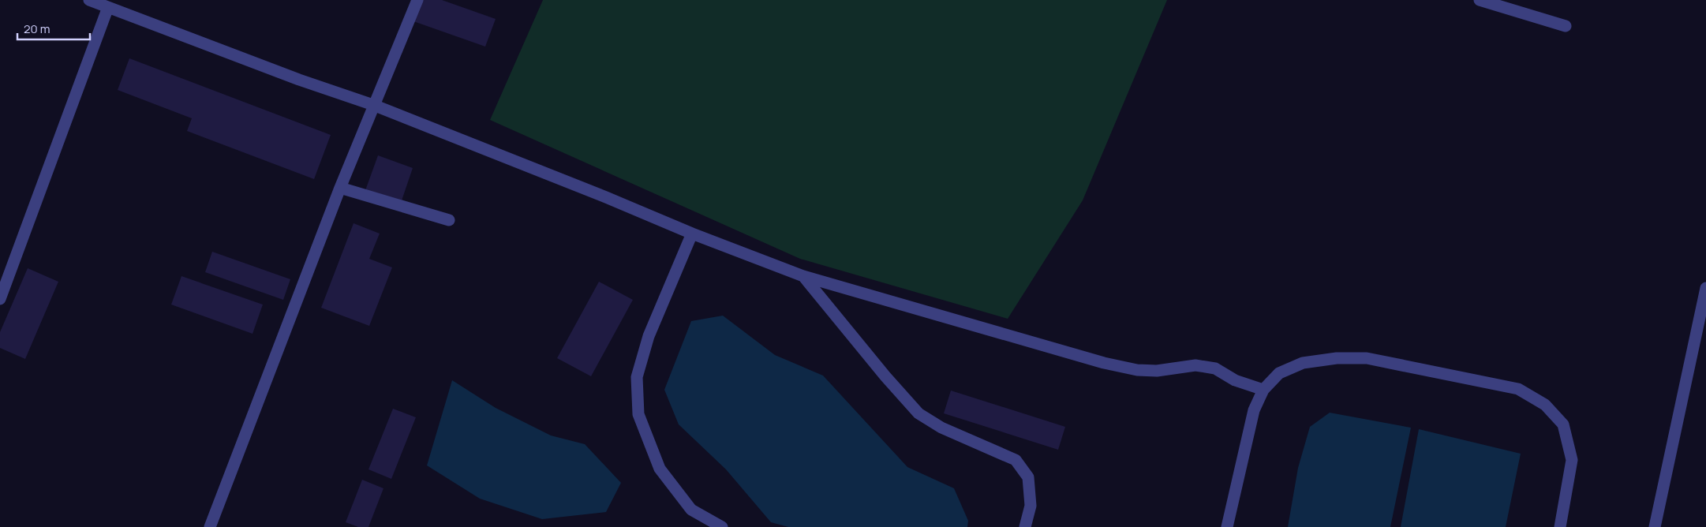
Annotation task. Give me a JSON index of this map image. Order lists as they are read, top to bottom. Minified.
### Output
{"scale_bar":"20 m"}
